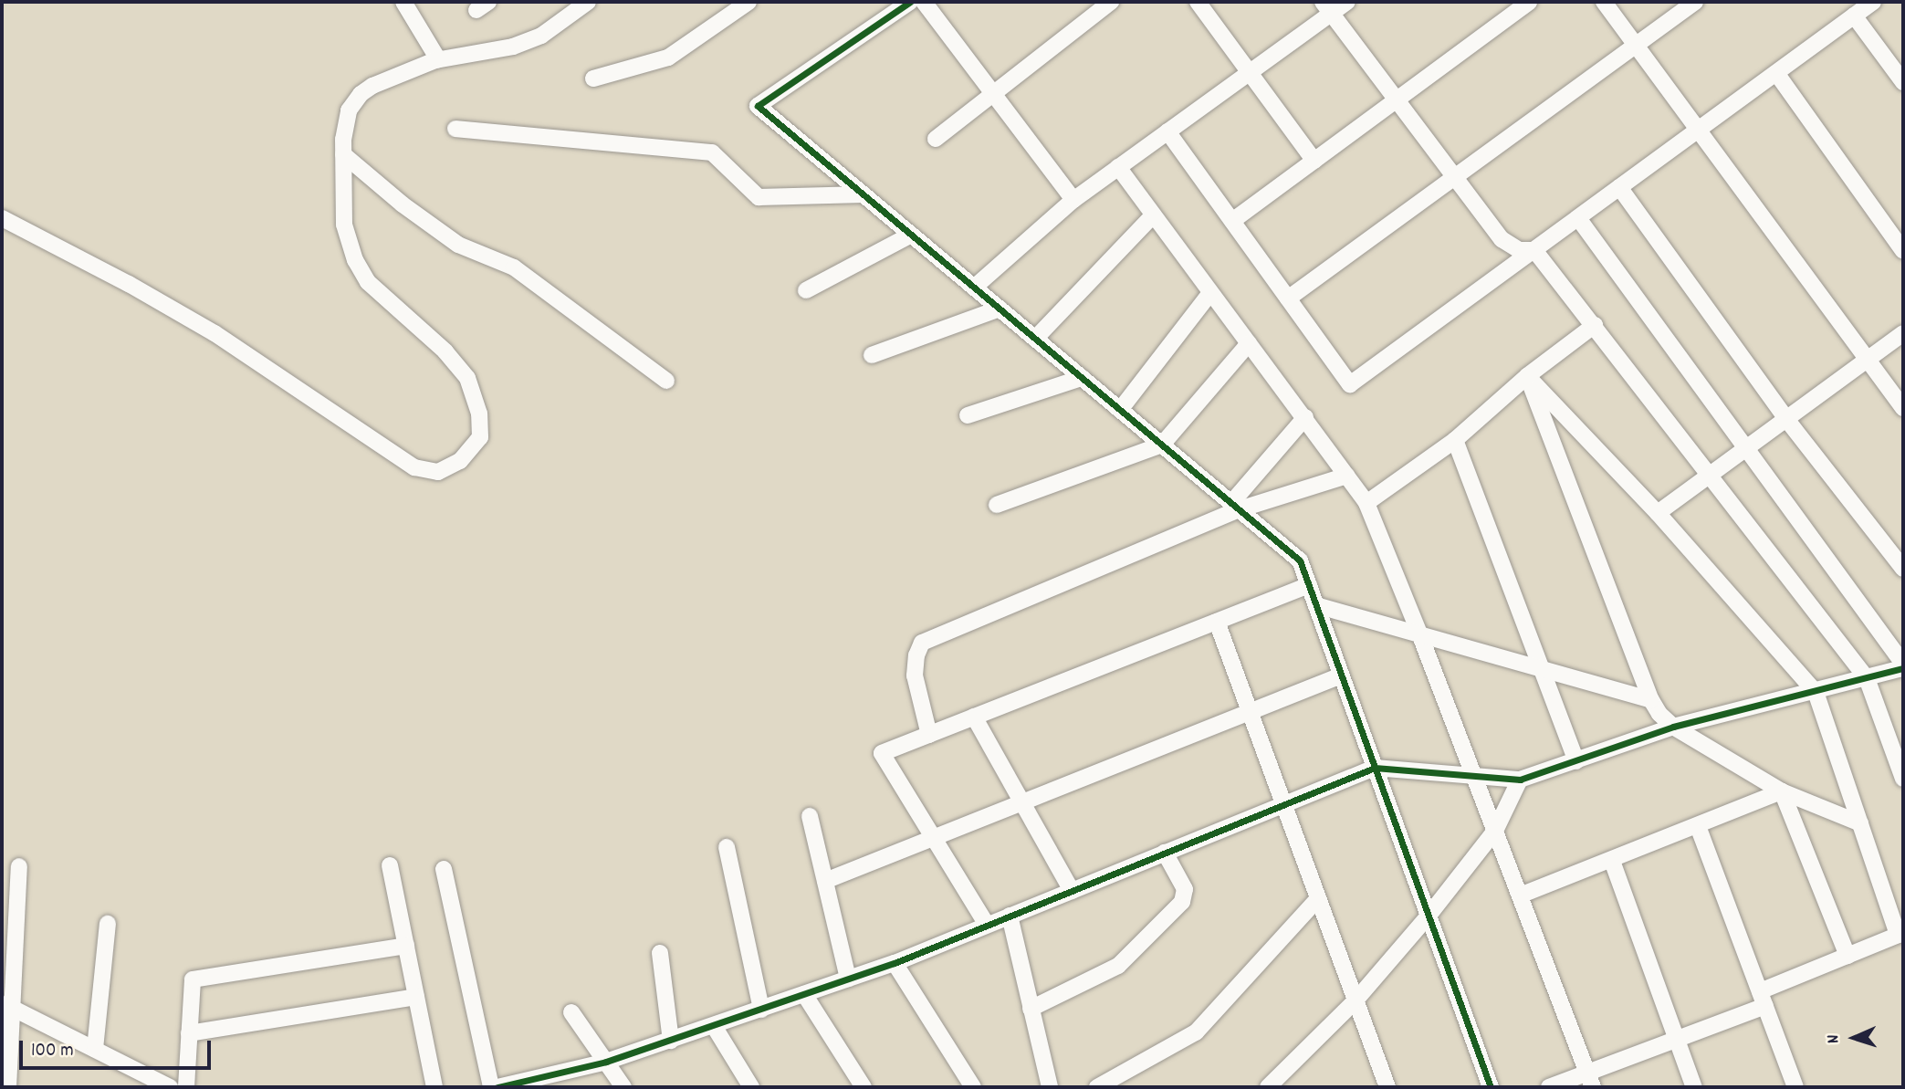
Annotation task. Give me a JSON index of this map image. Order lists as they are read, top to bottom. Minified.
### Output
{"scale_bar":"100 m","north":"left"}
